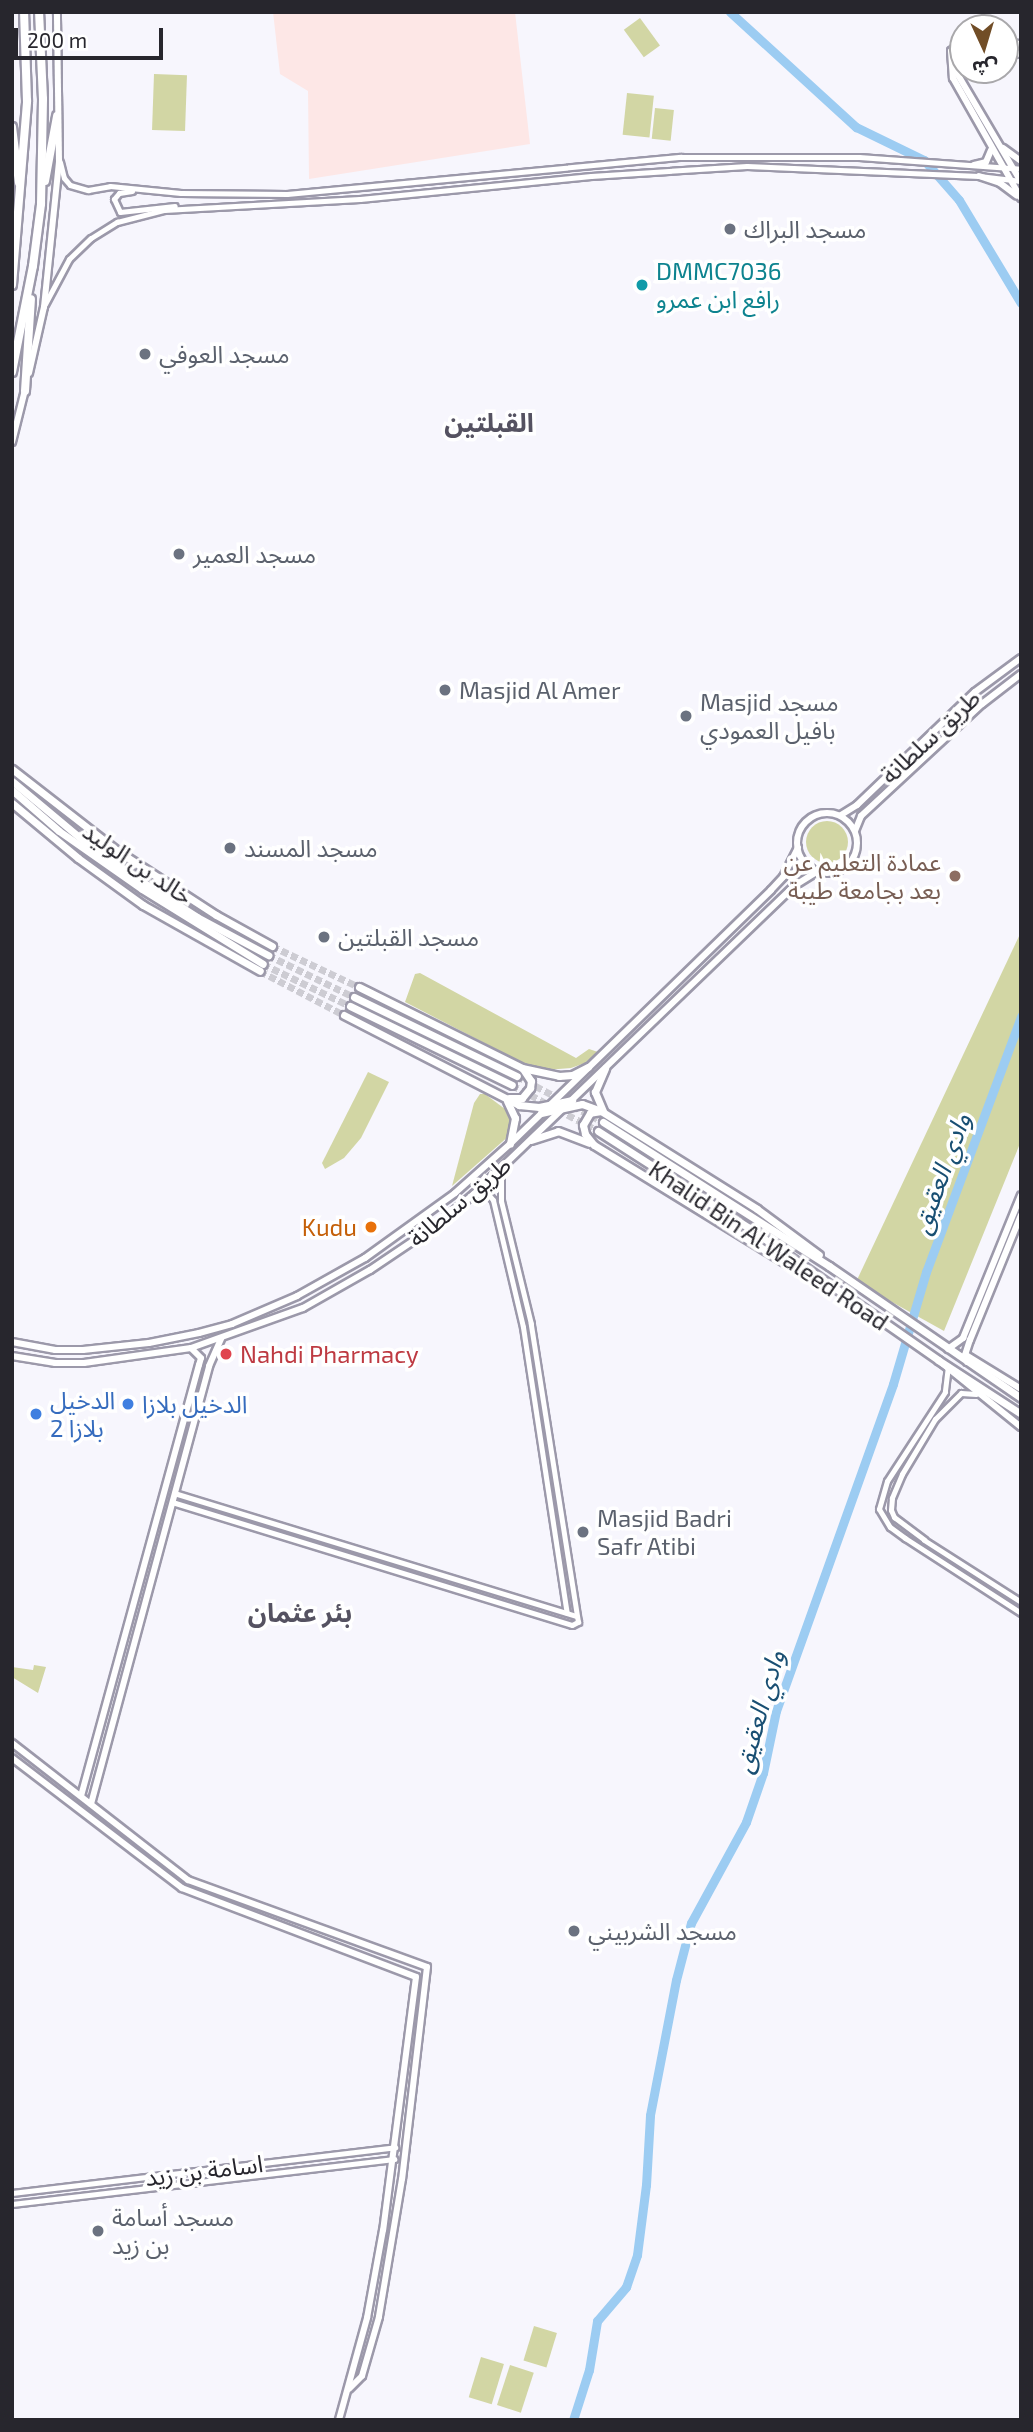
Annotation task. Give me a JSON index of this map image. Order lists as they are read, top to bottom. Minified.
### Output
{"streets":{"highway":["خالد بن الوليد","Khalid Bin Al Waleed Road"],"main road":["طريق سلطانة"],"street":["اسامة بن زید"]},"districts":["القبلتين","بئر عثمان"],"water":["وادي العقيق"],"places":["مسجد البراك","DMMC7036 رافع ابن عمرو","مسجد العوفي","مسجد العمير","Masjid Al Amer","Masjid مسجد بافيل العمودي","مسجد المسند","عمادة التعليم عن بعد بجامعة طيبة","مسجد القبلتين","Kudu","Nahdi Pharmacy","الدخیل بلازا","الدخیل بلازا 2","Masjid Badri Safr Atibi","مسجد الشربيني","مسجد أسامة بن زيد"],"scale_bar":"200 m","north":"bottom"}
